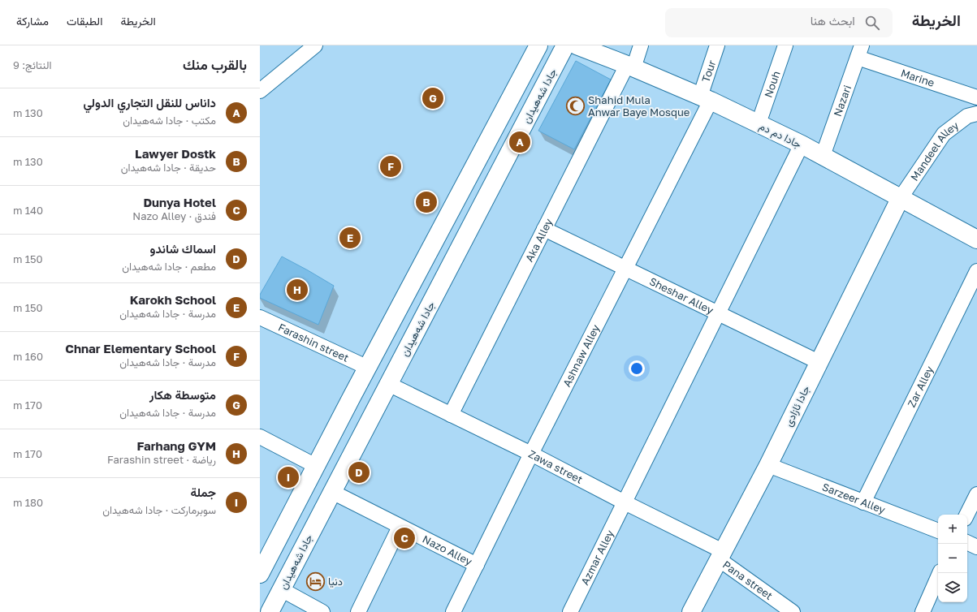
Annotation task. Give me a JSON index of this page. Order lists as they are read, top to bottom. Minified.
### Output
{"streets":{"main road":["جادا شەهیدان","جادا دم دم","جادا ئازادی"],"street":["Tour","Marine","Nouh","Nazari","Mandeel Alley","Aka Alley","Sheshar Alley","Farashin street","Ashnaw Alley","Zar Alley","Zawa street","Sarzeer Alley","Nazo Alley","Azmar Alley","Pana street"]},"crossings":[["Tour","جادا دم دم"],["Tour","Ashnaw Alley"],["Marine","Nazari"],["Nouh","جادا دم دم"],["جادا شەهیدان","Zawa street"],["جادا شەهیدان","Nazo Alley"],["Nazari","جادا دم دم"],["جادا دم دم","Mandeel Alley"],["جادا دم دم","Aka Alley"],["جادا دم دم","Ashnaw Alley"],["جادا دم دم","جادا ئازادی"],["جادا دم دم","Azmar Alley"],["Mandeel Alley","جادا ئازادی"],["Aka Alley","Sheshar Alley"],["Aka Alley","Zawa street"],["Sheshar Alley","Ashnaw Alley"],["Sheshar Alley","جادا ئازادی"],["Sheshar Alley","Azmar Alley"],["Ashnaw Alley","Zawa street"],["Ashnaw Alley","Nazo Alley"],["Zar Alley","Sarzeer Alley"],["جادا ئازادی","Zawa street"],["جادا ئازادی","Sarzeer Alley"],["جادا ئازادی","Pana street"],["Zawa street","Azmar Alley"],["Zawa street","Pana street"]],"places":{"mosque":["Shahid Mula Anwar Baye Mosque"],"hotel":["دنيا"]},"page":{"header":"الخريطة","search":"ابحث هنا","nav":["الخريطة","الطبقات","مشاركة"],"heading":["بالقرب منك","النتائج: 9"],"pins":["G","A","F","B","E","H","D","I","C"],"list":[{"mark":"A","name":"داناس للنقل التجاري الدولي","note":"مكتب · جادا شەهیدان","value":"130 m"},{"mark":"B","name":"Lawyer Dostk","note":"حديقة · جادا شەهیدان","value":"130 m"},{"mark":"C","name":"Dunya Hotel","note":"فندق · Nazo Alley","value":"140 m"},{"mark":"D","name":"اسماك شاندو","note":"مطعم · جادا شەهیدان","value":"150 m"},{"mark":"E","name":"Karokh School","note":"مدرسة · جادا شەهیدان","value":"150 m"},{"mark":"F","name":"Chnar Elementary School","note":"مدرسة · جادا شەهیدان","value":"160 m"},{"mark":"G","name":"متوسطة هكار","note":"مدرسة · جادا شەهیدان","value":"170 m"},{"mark":"H","name":"Farhang GYM","note":"رياضة · Farashin street","value":"170 m"},{"mark":"I","name":"جملة","note":"سوبرماركت · جادا شەهیدان","value":"180 m"}],"map_buttons":["+","−"]}}
